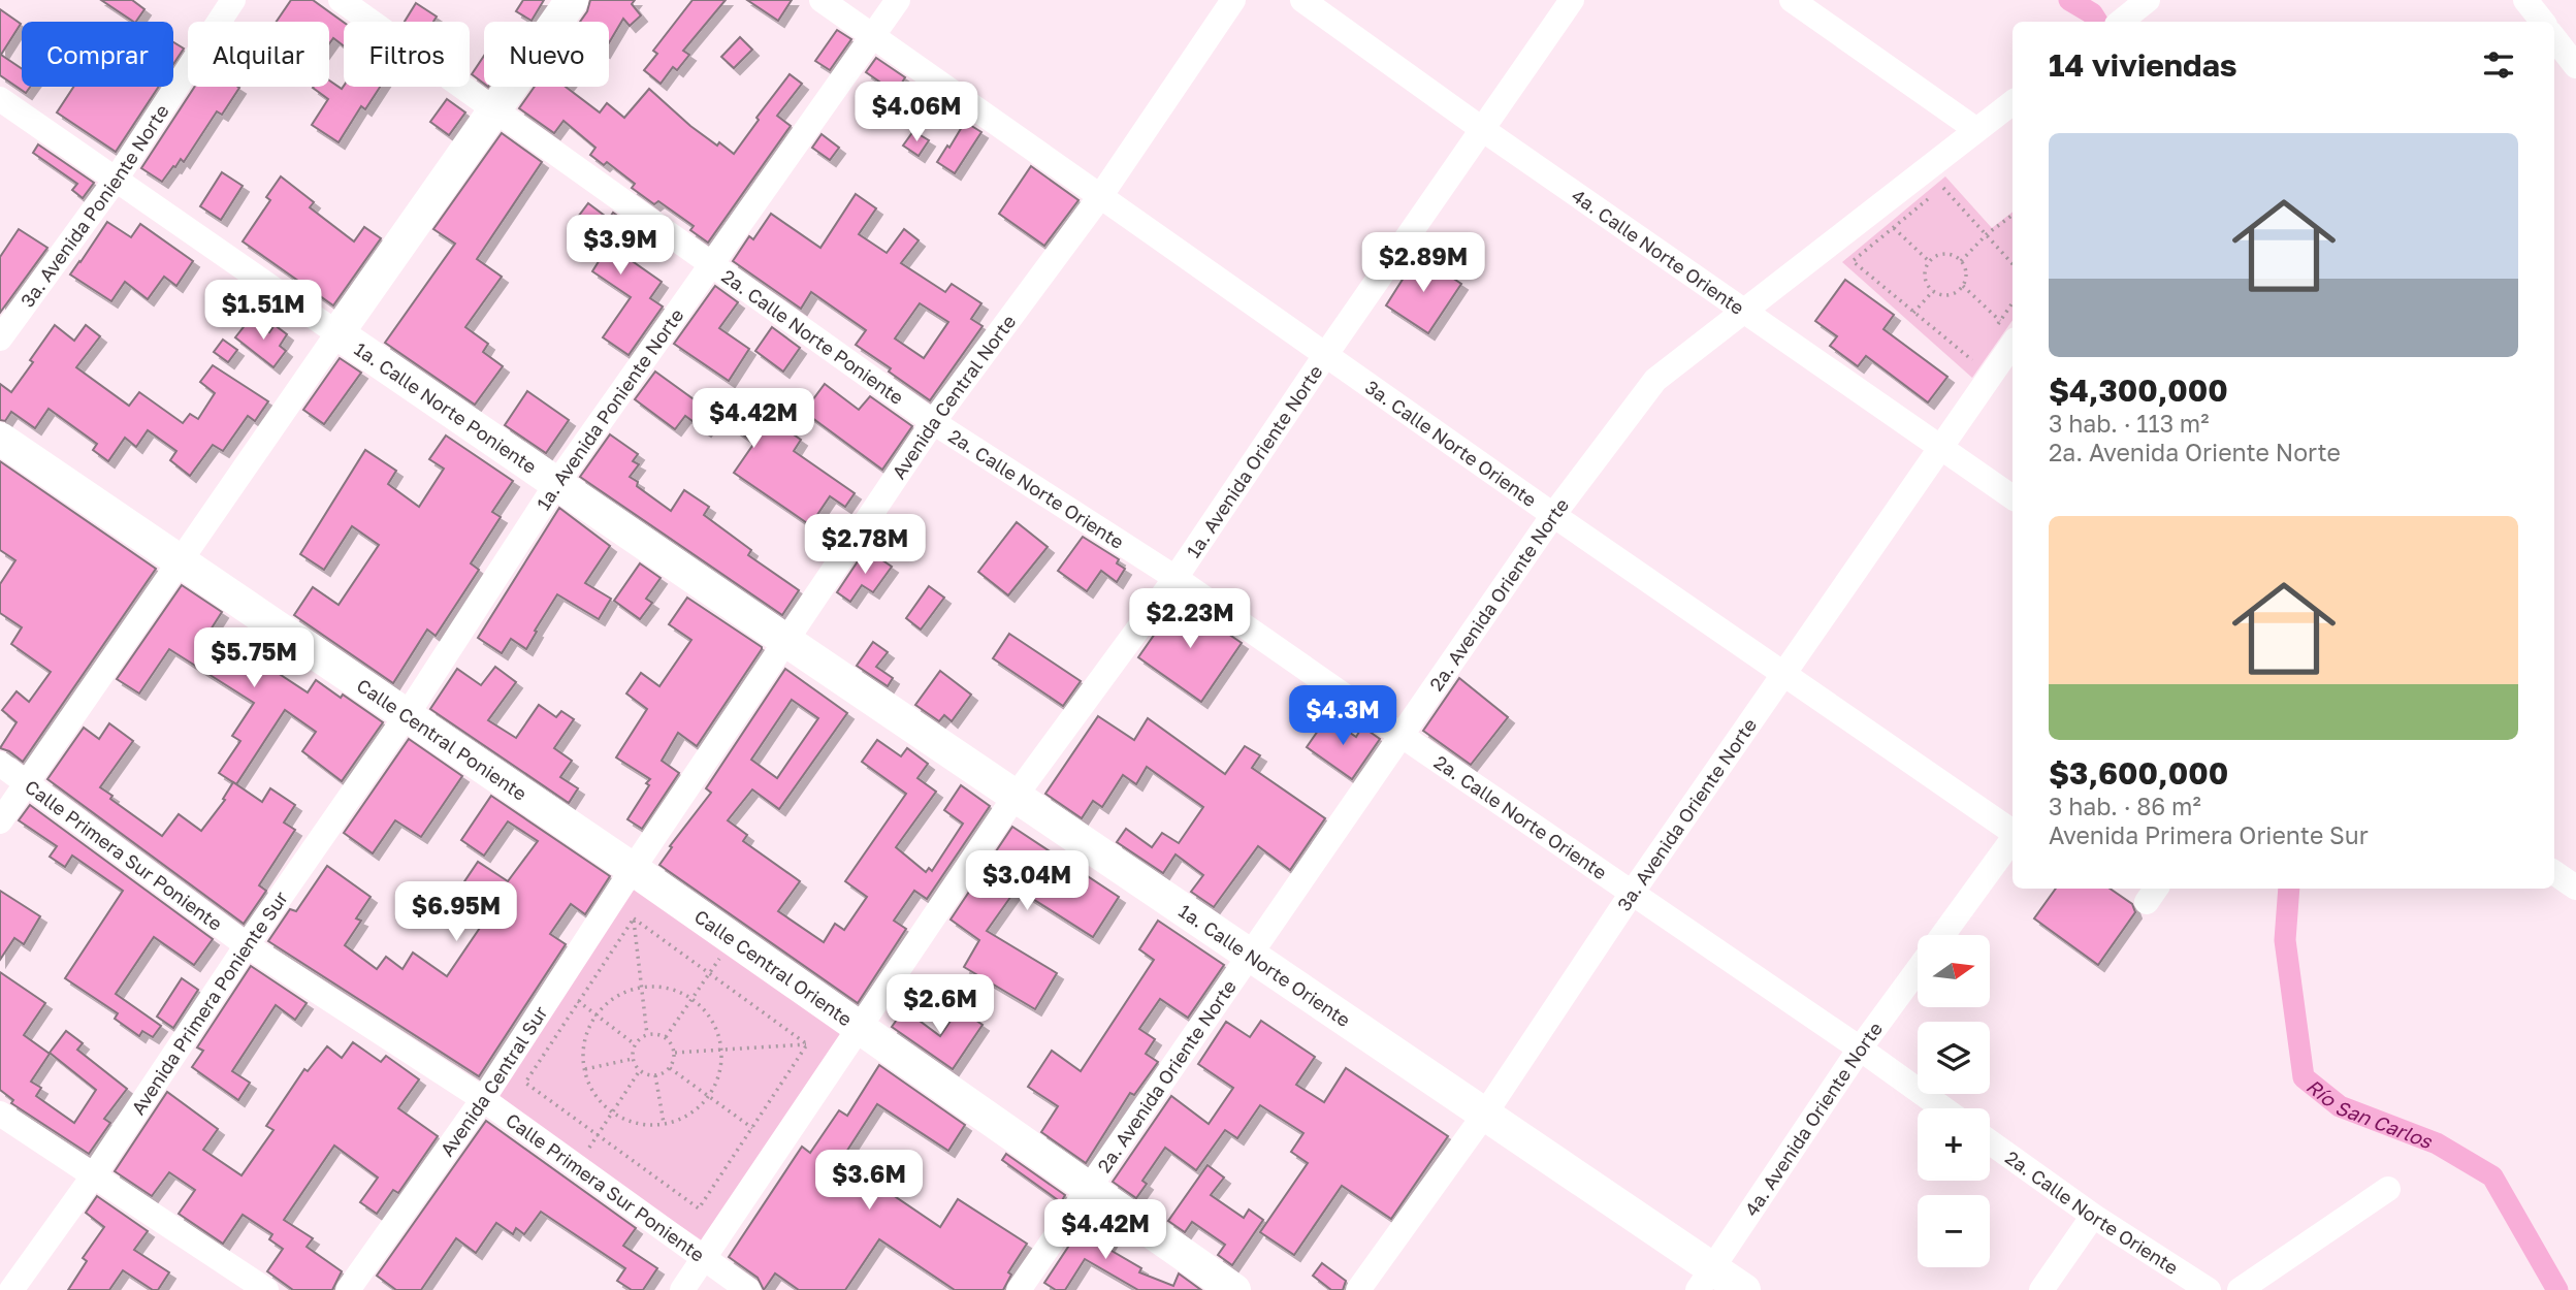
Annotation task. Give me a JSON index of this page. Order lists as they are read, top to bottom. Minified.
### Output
{"streets":{"main road":["1a. Calle Norte Poniente","Calle Central Poniente","1a. Calle Norte Oriente","Calle Central Oriente"],"street":["3a. Avenida Poniente Norte","4a. Calle Norte Oriente","2a. Calle Norte Poniente","Avenida Central Norte","1a. Avenida Poniente Norte","3a. Calle Norte Oriente","1a. Avenida Oriente Norte","2a. Calle Norte Oriente","2a. Avenida Oriente Norte","3a. Avenida Oriente Norte","Calle Primera Sur Poniente","Avenida Primera Poniente Sur","Avenida Central Sur","4a. Avenida Oriente Norte"]},"crossings":[["3a. Avenida Poniente Norte","1a. Calle Norte Poniente"],["4a. Calle Norte Oriente","1a. Avenida Oriente Norte"],["4a. Calle Norte Oriente","2a. Avenida Oriente Norte"],["4a. Calle Norte Oriente","3a. Avenida Oriente Norte"],["2a. Calle Norte Poniente","Avenida Central Norte"],["2a. Calle Norte Poniente","1a. Avenida Poniente Norte"],["2a. Calle Norte Poniente","2a. Calle Norte Oriente"],["Avenida Central Norte","1a. Calle Norte Poniente"],["Avenida Central Norte","3a. Calle Norte Oriente"],["Avenida Central Norte","2a. Calle Norte Oriente"],["Avenida Central Norte","Calle Central Poniente"],["Avenida Central Norte","1a. Calle Norte Oriente"],["Avenida Central Norte","Calle Central Oriente"],["Avenida Central Norte","Avenida Central Sur"],["1a. Calle Norte Poniente","1a. Avenida Poniente Norte"],["1a. Calle Norte Poniente","1a. Calle Norte Oriente"],["1a. Avenida Poniente Norte","3a. Calle Norte Oriente"],["1a. Avenida Poniente Norte","Calle Central Poniente"],["1a. Avenida Poniente Norte","Avenida Primera Poniente Sur"],["3a. Calle Norte Oriente","1a. Avenida Oriente Norte"],["3a. Calle Norte Oriente","2a. Avenida Oriente Norte"],["3a. Calle Norte Oriente","3a. Avenida Oriente Norte"],["1a. Avenida Oriente Norte","2a. Calle Norte Oriente"],["1a. Avenida Oriente Norte","Calle Primera Sur Poniente"],["1a. Avenida Oriente Norte","1a. Calle Norte Oriente"],["1a. Avenida Oriente Norte","Calle Central Oriente"],["2a. Calle Norte Oriente","2a. Avenida Oriente Norte"],["2a. Calle Norte Oriente","3a. Avenida Oriente Norte"],["2a. Calle Norte Oriente","4a. Avenida Oriente Norte"],["2a. Avenida Oriente Norte","1a. Calle Norte Oriente"],["2a. Avenida Oriente Norte","Calle Central Oriente"],["Calle Central Poniente","Calle Central Oriente"],["Calle Central Poniente","Avenida Primera Poniente Sur"],["Calle Central Poniente","Avenida Central Sur"],["3a. Avenida Oriente Norte","1a. Calle Norte Oriente"],["Calle Primera Sur Poniente","Avenida Primera Poniente Sur"],["Calle Primera Sur Poniente","Avenida Central Sur"],["1a. Calle Norte Oriente","4a. Avenida Oriente Norte"],["Calle Central Oriente","Avenida Central Sur"]],"water":["Río San Carlos"],"north":"right","page":{"chip":["Comprar","Alquilar","Filtros","Nuevo"],"heading":"14 viviendas","price":["$4.06M","$3.9M","$2.89M","$1.51M","$4.42M","$2.78M","$2.23M","$5.75M","$4.3M","$3.04M","$6.95M","$2.6M","$3.6M","$4.42M"],"list":[{"name":"$4,300,000","note":"3 hab. · 113 m² · 2a. Avenida Oriente Norte"},{"name":"$3,600,000","note":"3 hab. · 86 m² · Avenida Primera Oriente Sur"}],"map_buttons":["+","−"]}}
